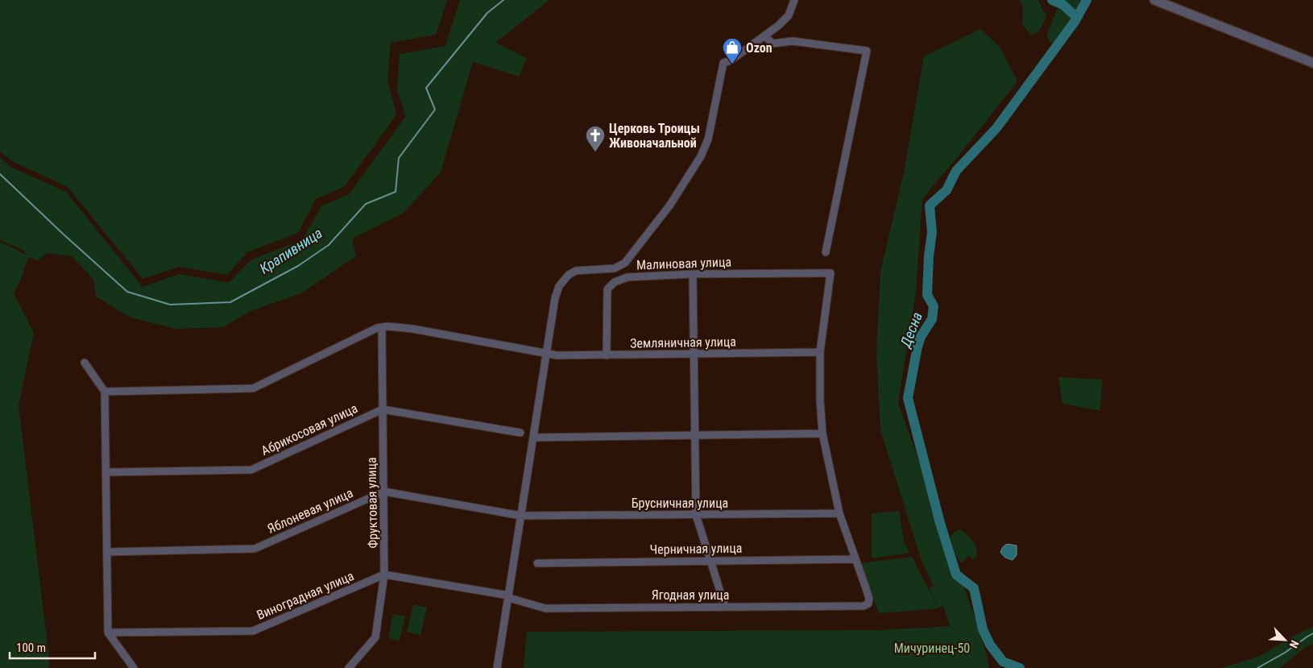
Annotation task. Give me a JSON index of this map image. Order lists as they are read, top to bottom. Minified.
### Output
{"streets":{"street":["Малиновая улица","Земляничная улица","Абрикосовая улица","Фруктовая улица","Брусничная улица","Яблоневая улица","Черничная улица","Ягодная улица","Виноградная улица"]},"crossings":[["Малиновая улица","Земляничная улица"],["Абрикосовая улица","Фруктовая улица"],["Фруктовая улица","Яблоневая улица"],["Фруктовая улица","Виноградная улица"],["Черничная улица","Ягодная улица"]],"water":["Крапивница","Десна"],"parks":["Мичуринец-50"],"places":{"shop":["Ozon"],"church":["Церковь Троицы Живоначальной"]},"scale_bar":"100 m","north":"bottom right"}
